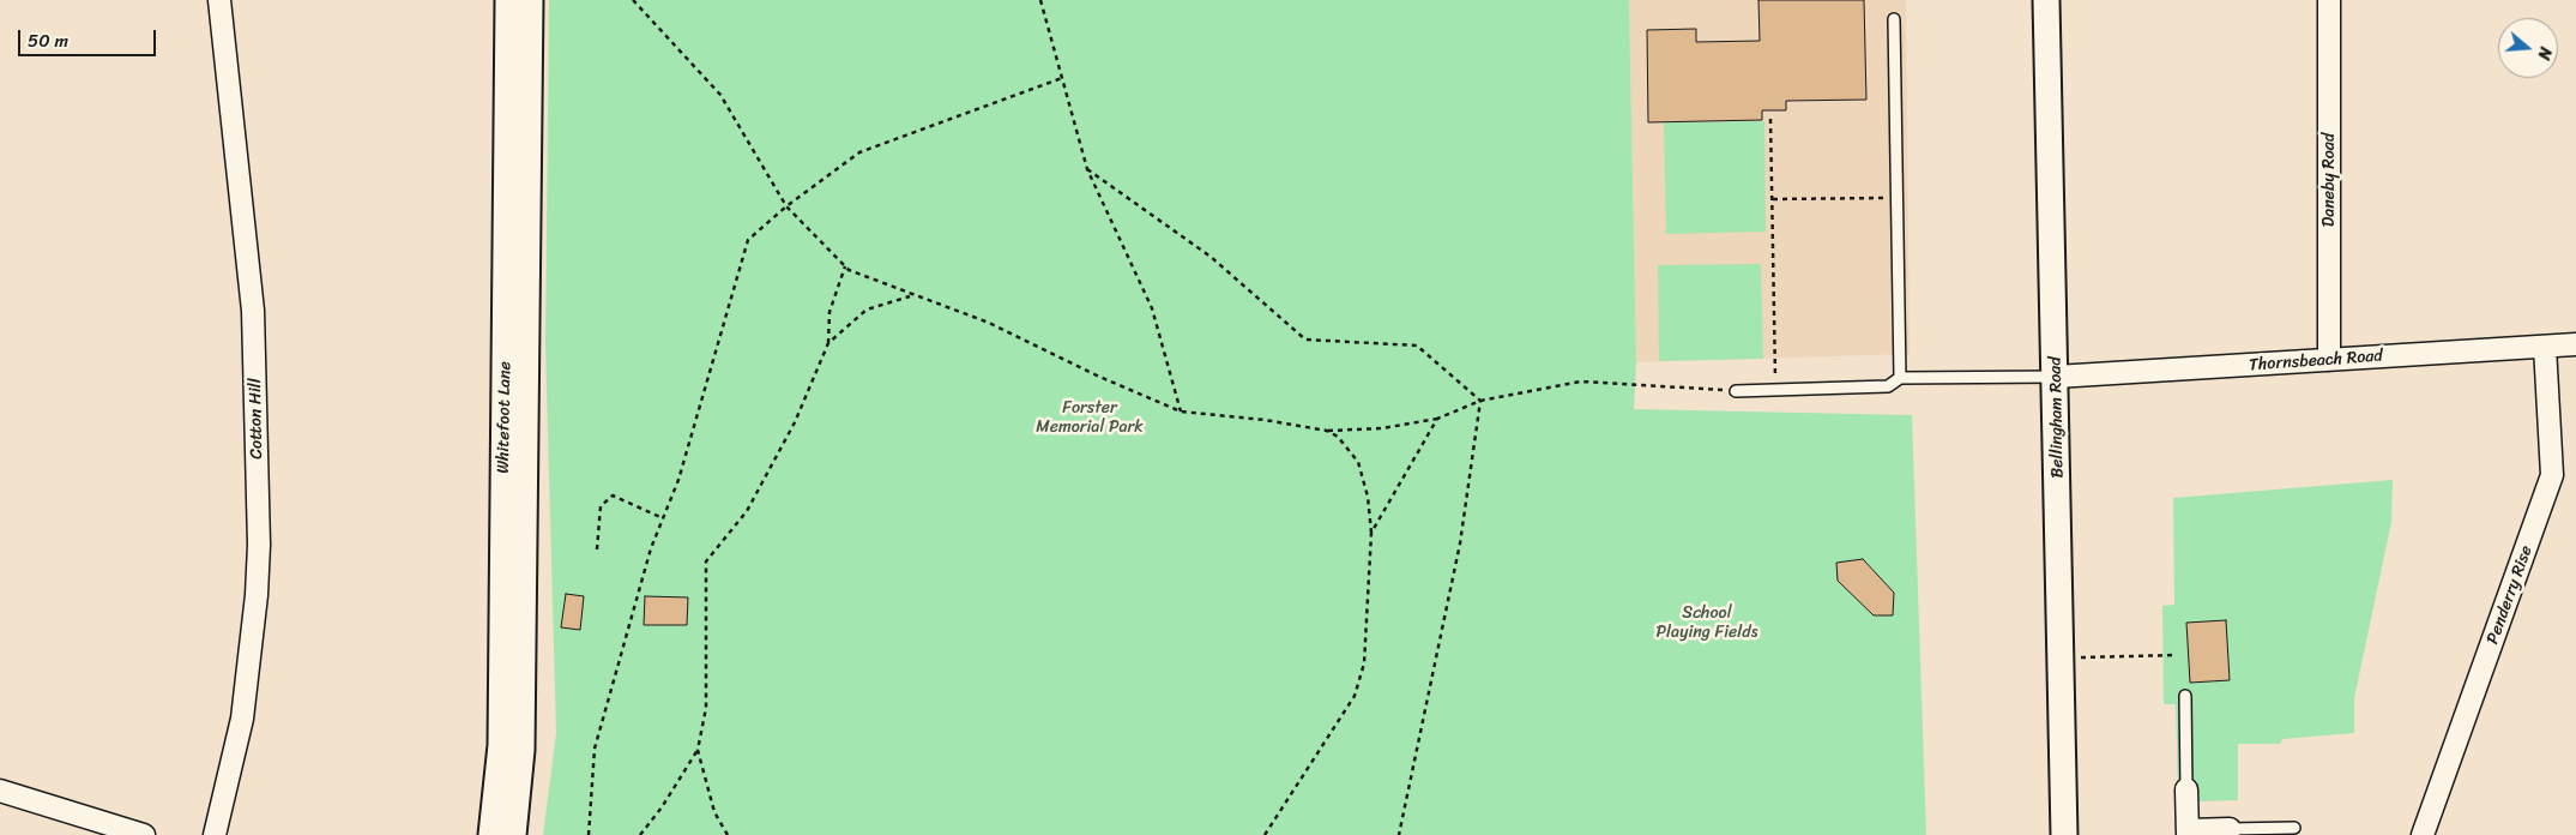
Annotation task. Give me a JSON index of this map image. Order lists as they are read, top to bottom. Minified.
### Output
{"streets":{"street":["Daneby Road","Thornsbeach Road","Whitefoot Lane","Bellingham Road","Cotton Hill","Penderry Rise"]},"crossings":[["Daneby Road","Thornsbeach Road"],["Thornsbeach Road","Bellingham Road"],["Thornsbeach Road","Penderry Rise"]],"parks":["Forster Memorial Park","School Playing Fields"],"scale_bar":"50 m","north":"right"}
